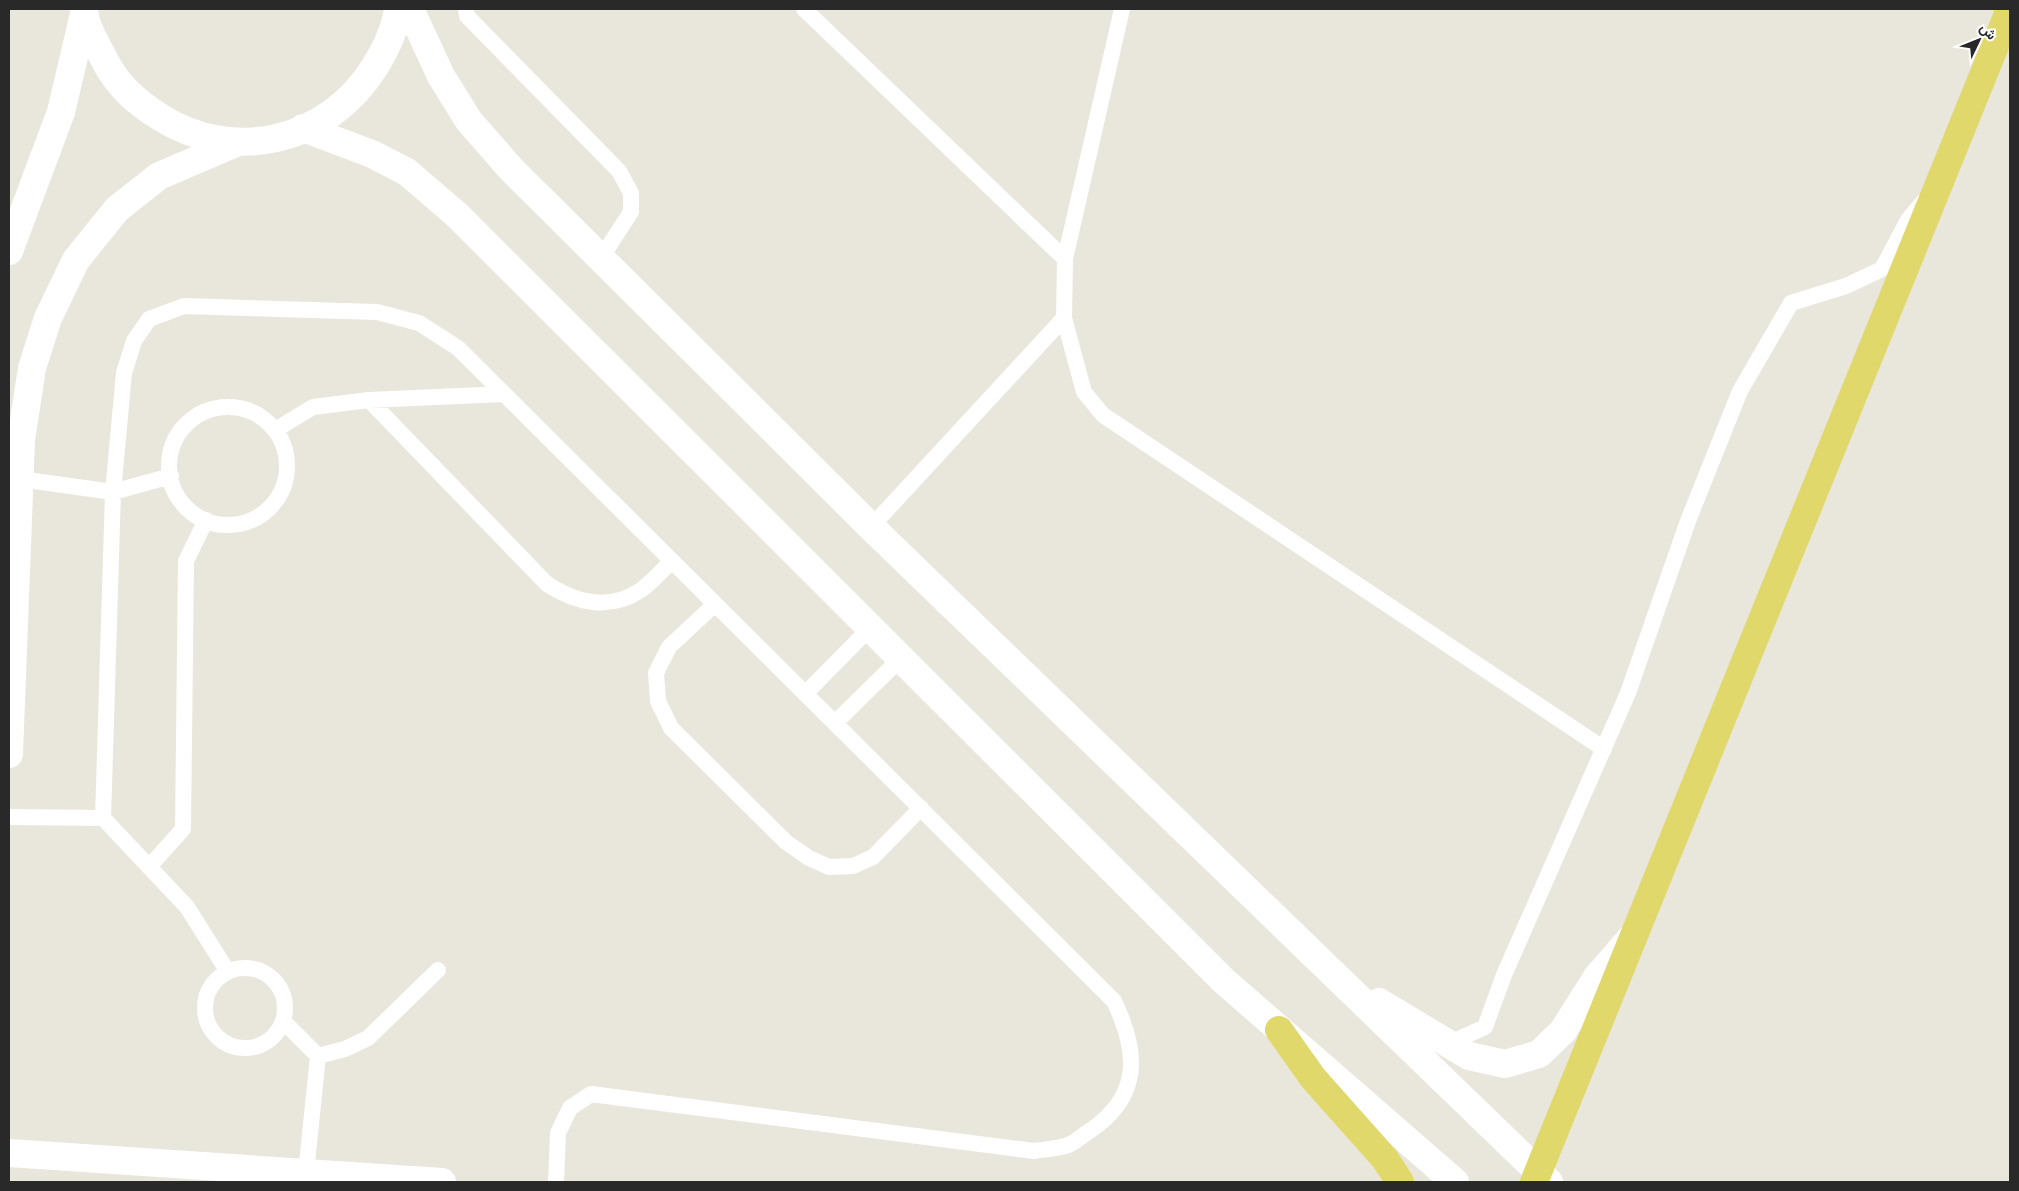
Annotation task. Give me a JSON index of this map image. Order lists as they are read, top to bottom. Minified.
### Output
{"north":"top right"}
